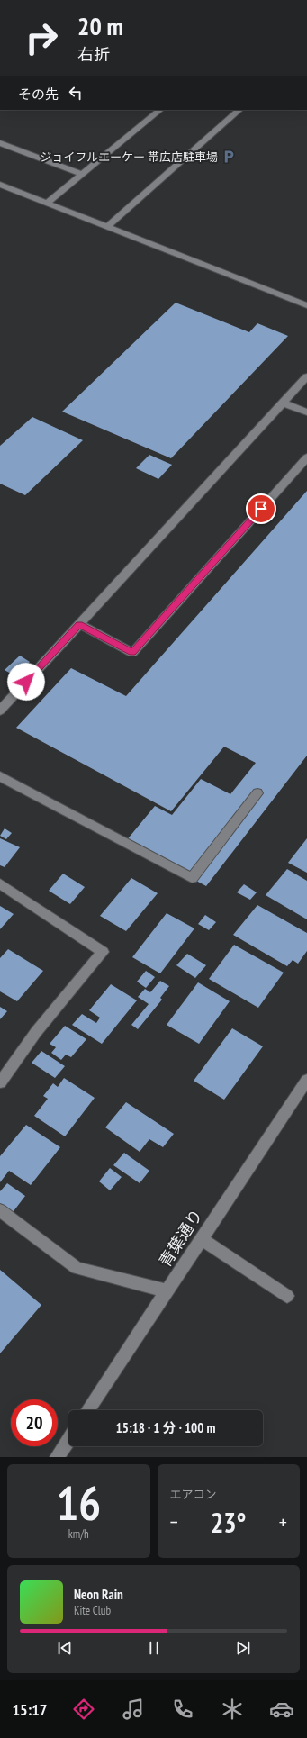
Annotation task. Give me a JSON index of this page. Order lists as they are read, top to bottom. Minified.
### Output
{"streets":{"street":["青葉通り"]},"places":{"parking":["ジョイフルエーケー 帯広店駐車場"]},"page":{"turn":["20 m","右折"],"then":"その先","limit":"20","trip":"15:18 · 1 分 · 100 m","tile":[["16","km/h"],"エアコン"],"heat":["−","23°","+"],"song":["Neon Rain","Kite Club"],"tabs":"15:17"}}
